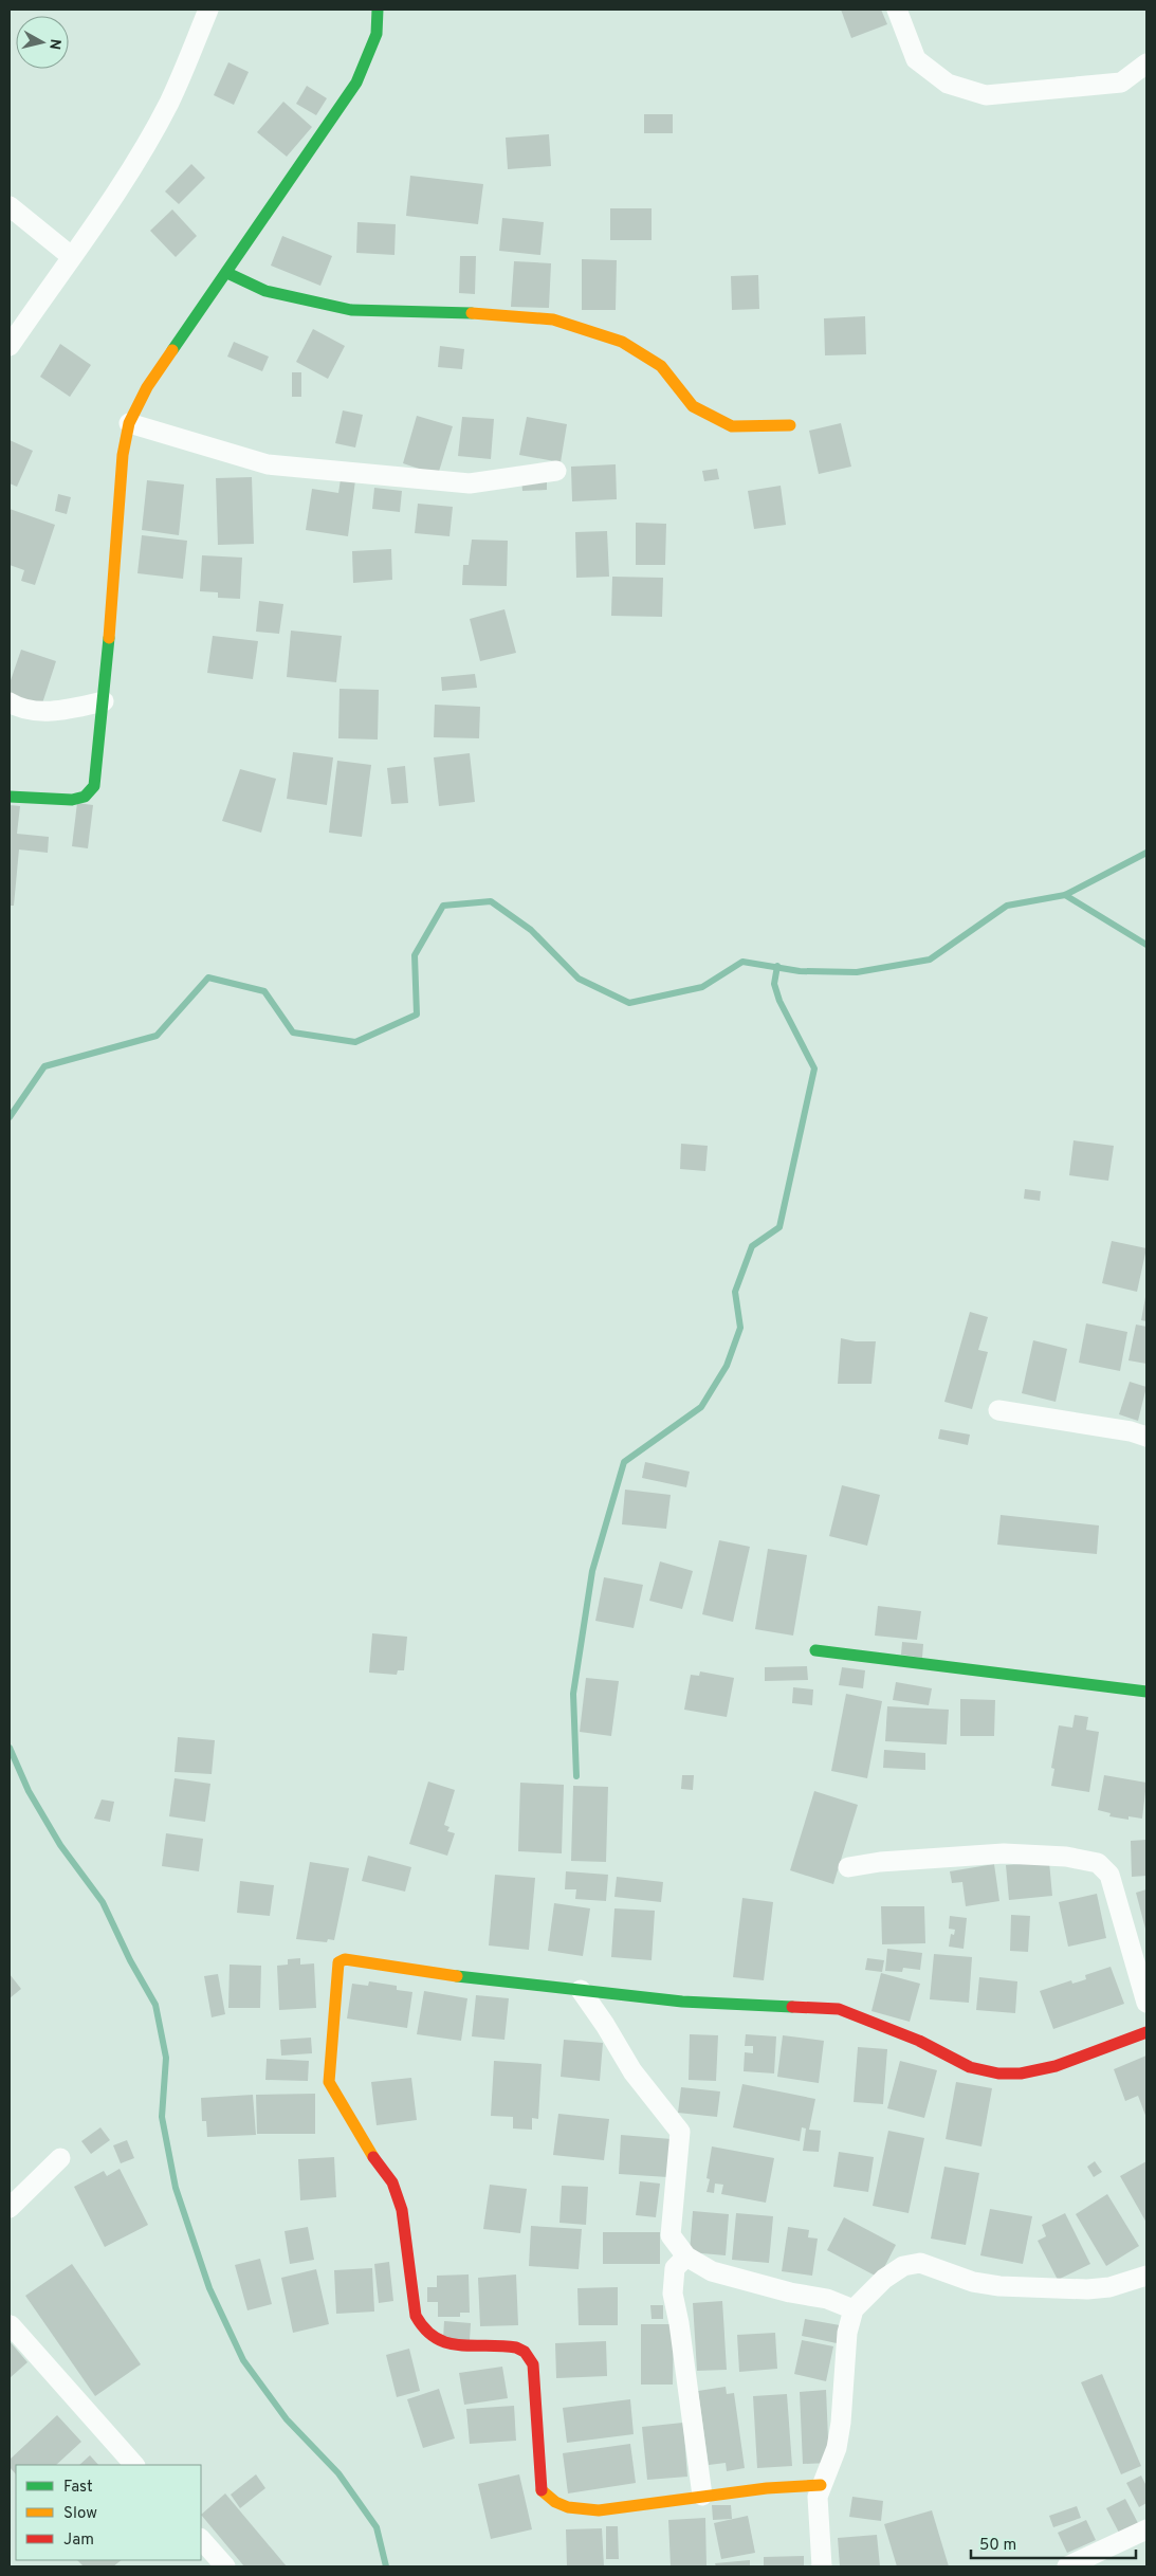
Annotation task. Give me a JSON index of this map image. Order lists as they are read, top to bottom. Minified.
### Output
{"legend":["Fast","Slow","Jam"],"scale_bar":"50 m","north":"right"}
